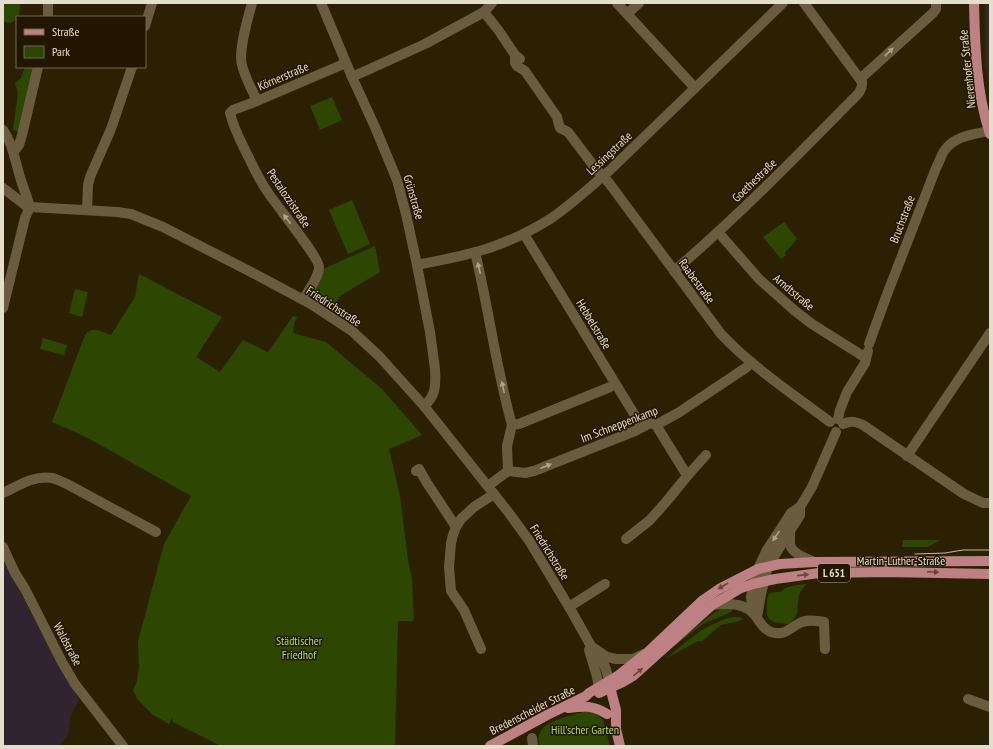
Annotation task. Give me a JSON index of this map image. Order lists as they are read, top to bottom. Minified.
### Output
{"streets":{"main road":["Nierenhofer Straße","Martin-Luther-Straße","L 651","Bredenscheider Straße"],"street":["Körnerstraße","Lessingstraße","Goethestraße","Grünstraße","Pestalozzistraße","Bruchstraße","Raabestraße","Arndtstraße","Friedrichstraße","Hebbelstraße","Im Schneppenkamp","Waldstraße"]},"crossings":[["Nierenhofer Straße","Bruchstraße"],["Körnerstraße","Grünstraße"],["Körnerstraße","Pestalozzistraße"],["Lessingstraße","Grünstraße"],["Lessingstraße","Raabestraße"],["Lessingstraße","Hebbelstraße"],["Goethestraße","Raabestraße"],["Goethestraße","Arndtstraße"],["Grünstraße","Friedrichstraße"],["Pestalozzistraße","Friedrichstraße"],["Bruchstraße","Raabestraße"],["Bruchstraße","Arndtstraße"],["Raabestraße","Im Schneppenkamp"],["Friedrichstraße","Martin-Luther-Straße"],["Friedrichstraße","Bredenscheider Straße"],["Hebbelstraße","Im Schneppenkamp"],["Martin-Luther-Straße","Bredenscheider Straße"]],"one_way":["Pestalozzistraße"],"parks":["Städtischer Friedhof","Hill’scher Garten"],"legend":["Straße","Park"]}
